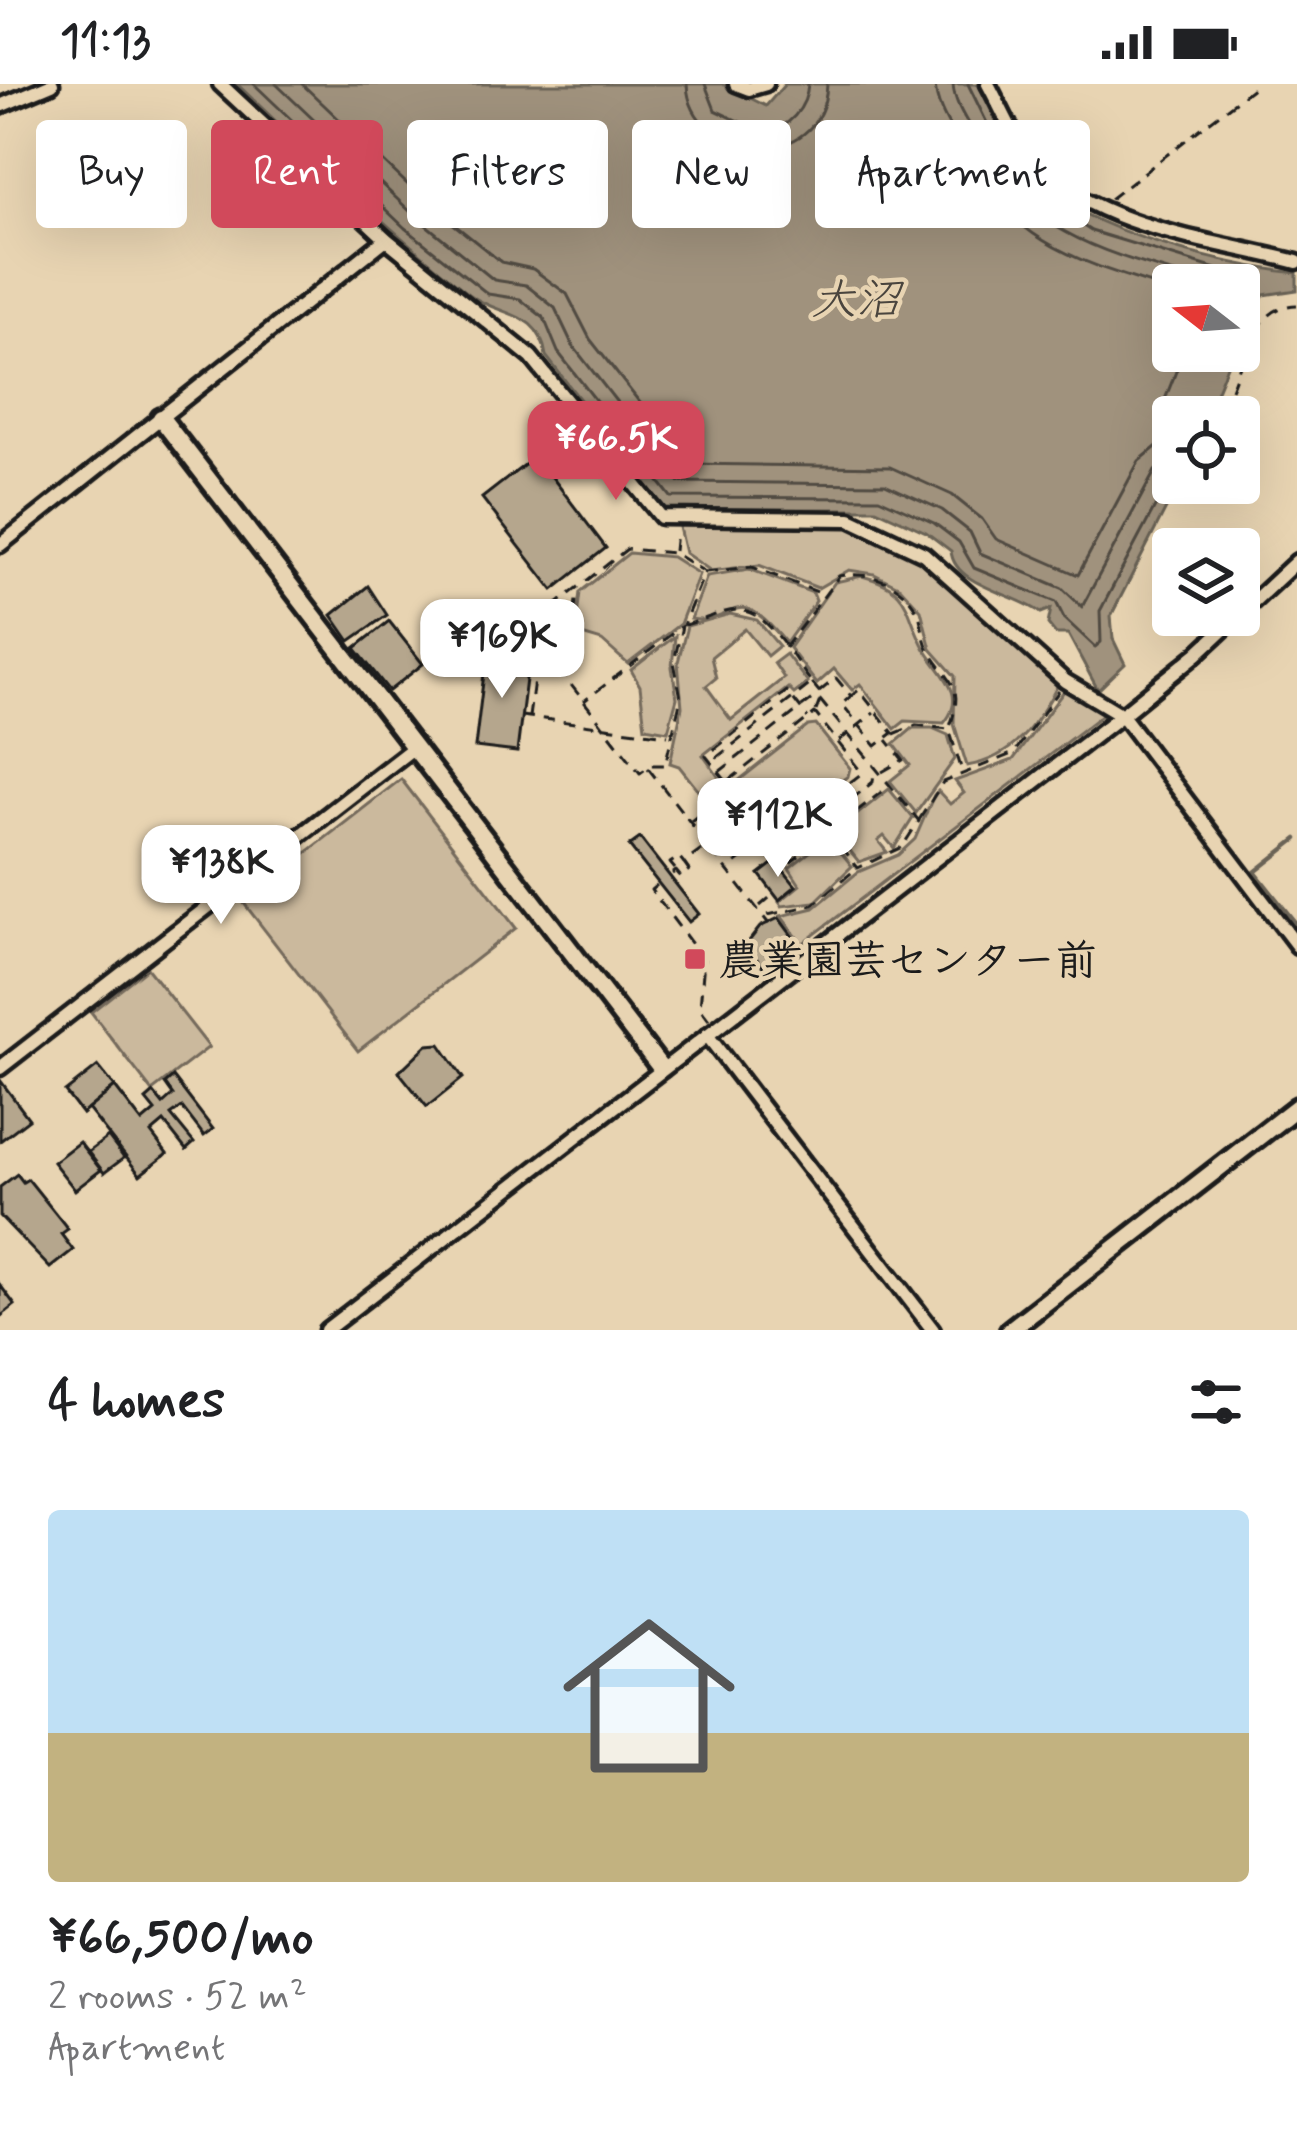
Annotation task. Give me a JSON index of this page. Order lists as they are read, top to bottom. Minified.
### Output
{"water":["大沼"],"places":{"transit":["農業園芸センター前"]},"north":"left","page":{"status":"11:13","chip":["Buy","Rent","Filters","New","Apartment"],"price":["¥66.5K","¥169K","¥112K","¥138K"],"heading":"4 homes","list":[{"name":"¥66,500/mo","note":"2 rooms · 52 m² · Apartment"}]}}
